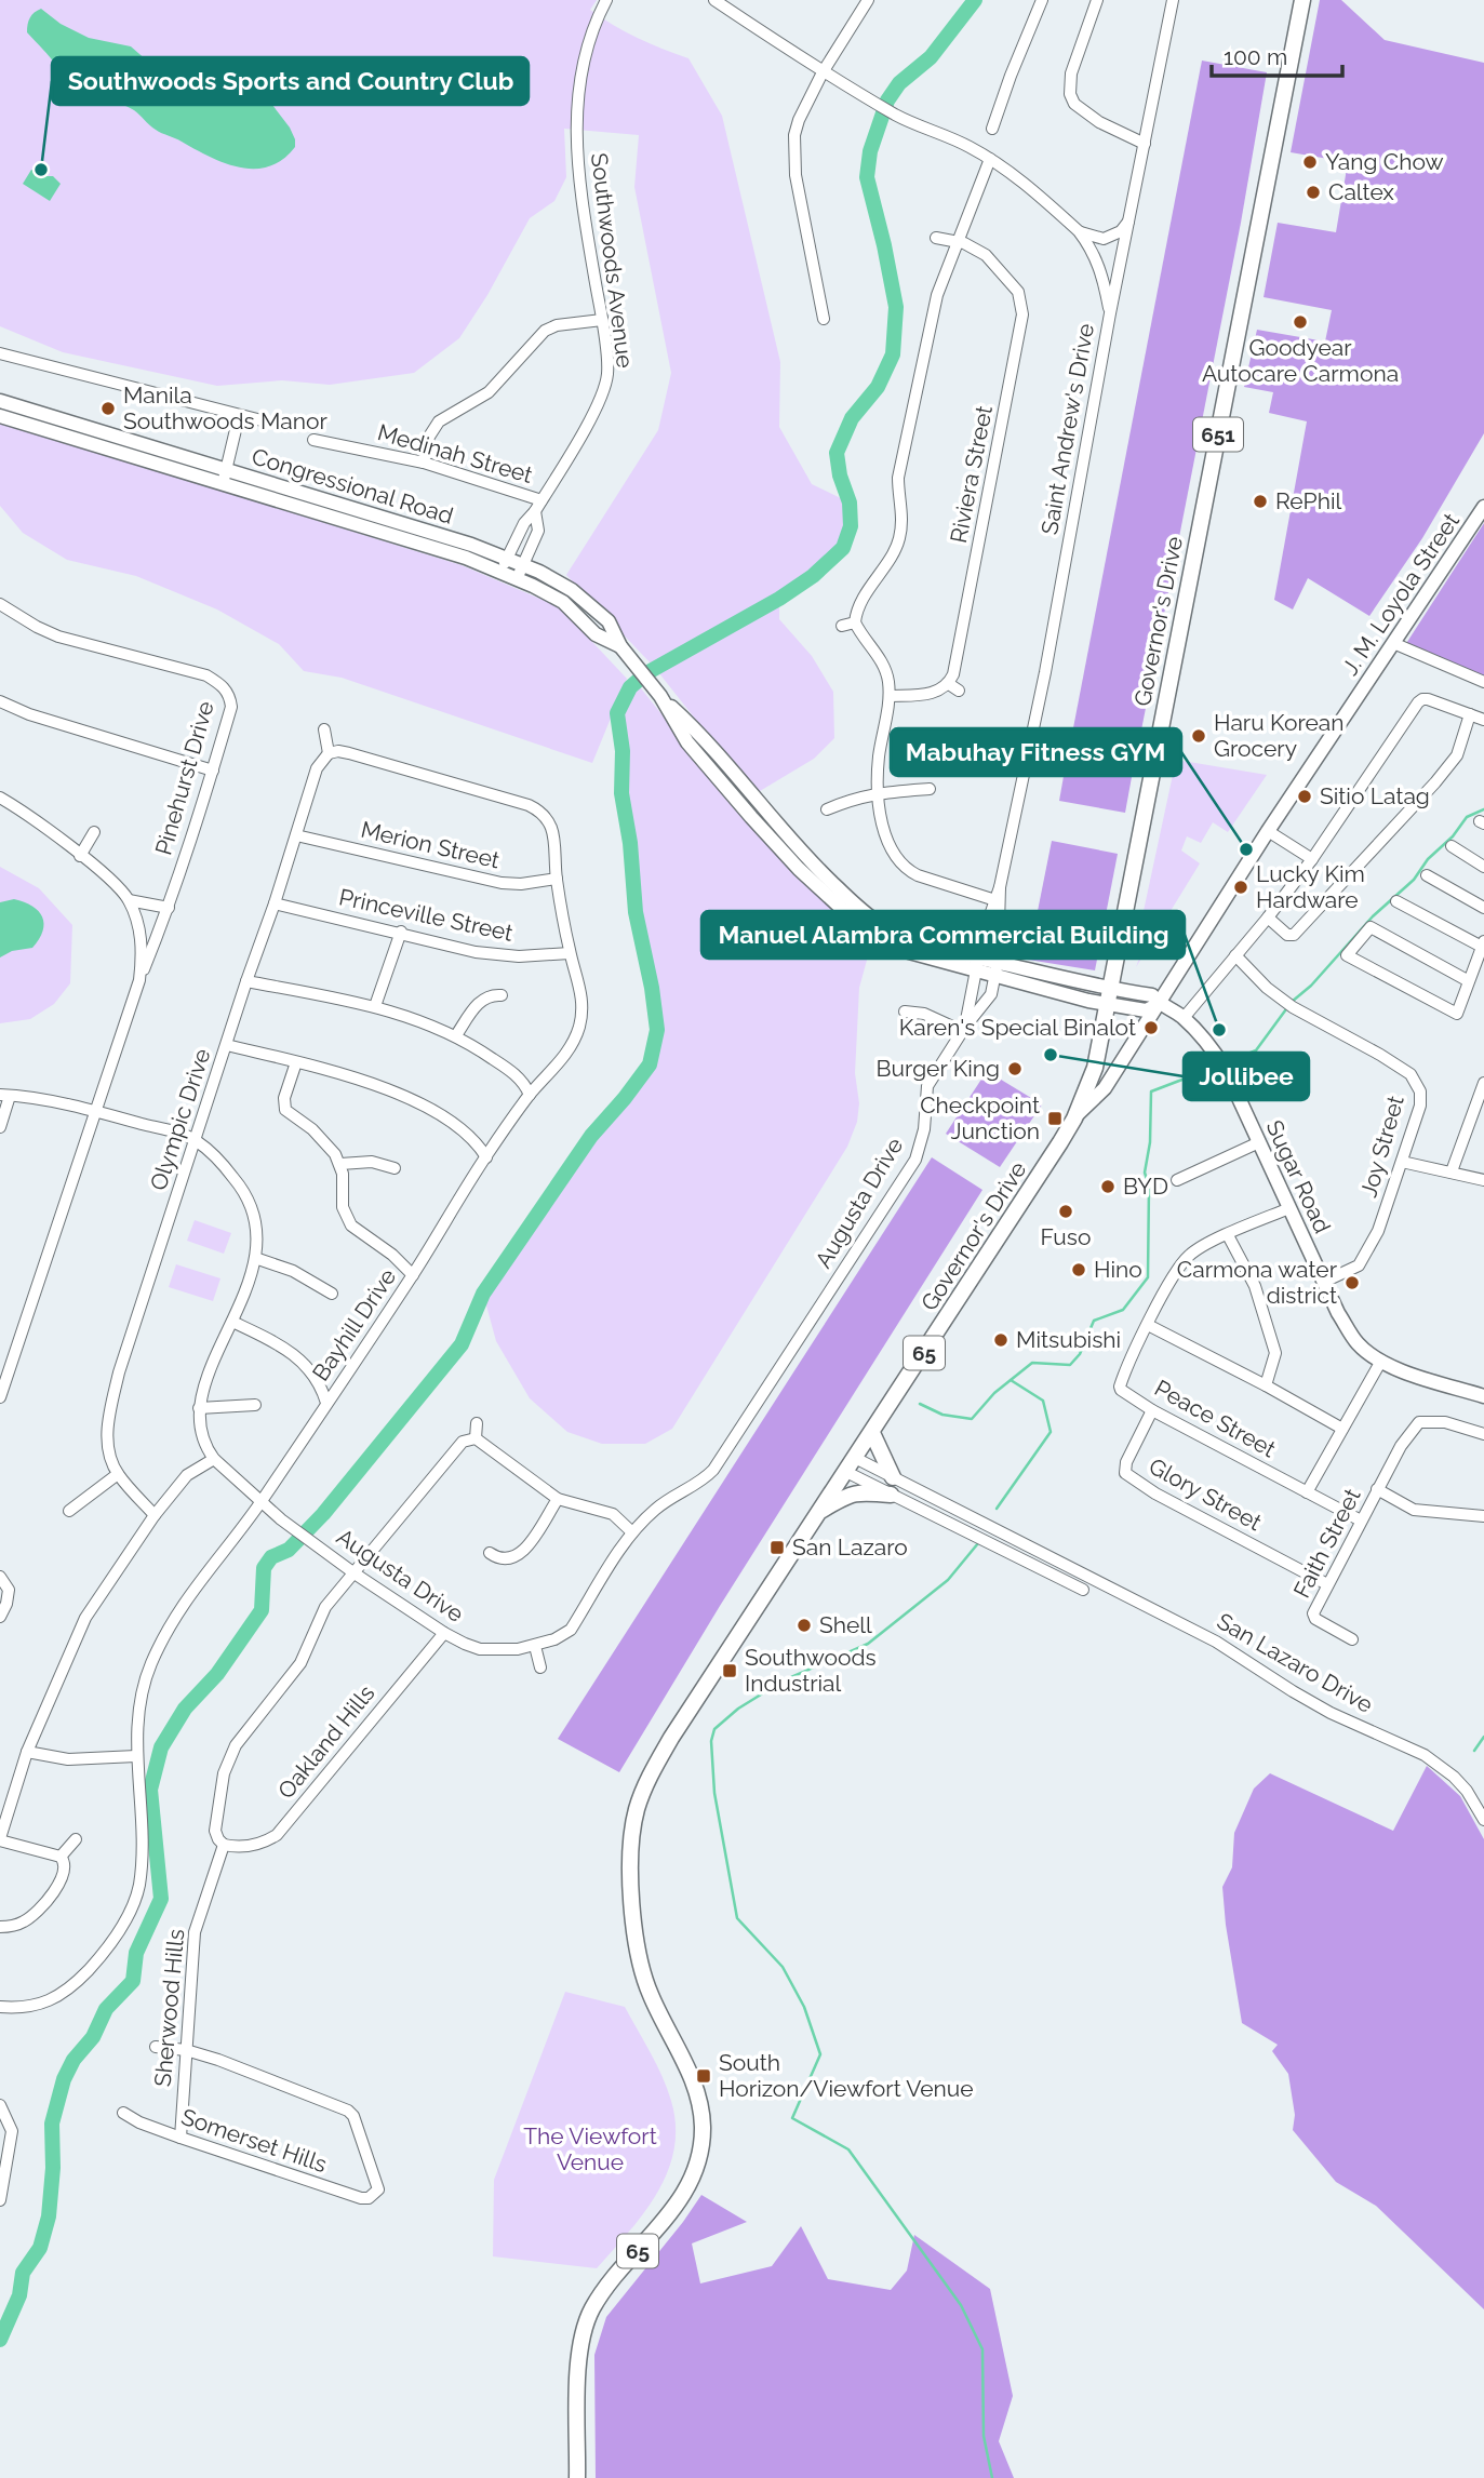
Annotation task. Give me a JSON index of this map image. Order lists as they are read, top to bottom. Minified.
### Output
{"streets":{"highway":["651","Governor's Drive","65"],"main road":["Congressional Road","J. M. Loyola Street","Sugar Road"],"street":["Southwoods Avenue","Saint Andrew's Drive","Medinah Street","Riviera Street","Pinehurst Drive","Merion Street","Princeville Street","Olympic Drive","Joy Street","Augusta Drive","Bayhill Drive","Peace Street","Glory Street","Faith Street","San Lazaro Drive","Oakland Hills","Sherwood Hills","Somerset Hills"]},"crossings":[["Southwoods Avenue","Medinah Street"],["Southwoods Avenue","Congressional Road"],["Saint Andrew's Drive","Congressional Road"],["Saint Andrew's Drive","Augusta Drive"],["Congressional Road","Governor's Drive"],["Congressional Road","Sugar Road"],["Congressional Road","Augusta Drive"],["J. M. Loyola Street","Governor's Drive"],["J. M. Loyola Street","Sugar Road"],["Governor's Drive","Sugar Road"],["Governor's Drive","San Lazaro Drive"],["Merion Street","Olympic Drive"],["Merion Street","Bayhill Drive"],["Princeville Street","Olympic Drive"],["Princeville Street","Bayhill Drive"],["Olympic Drive","Augusta Drive"],["Olympic Drive","Bayhill Drive"],["Joy Street","Sugar Road"],["Sugar Road","Peace Street"],["Augusta Drive","Bayhill Drive"],["Augusta Drive","Oakland Hills"],["Augusta Drive","Sherwood Hills"],["Peace Street","Glory Street"],["Peace Street","Faith Street"],["Glory Street","Faith Street"],["Oakland Hills","Sherwood Hills"],["Sherwood Hills","Somerset Hills"]],"parks":["The Viewfort Venue"],"places":{"other":["Yang Chow","Southwoods Sports and Country Club","Caltex","Goodyear Autocare Carmona","Manila Southwoods Manor","RePhil","Haru Korean Grocery","Sitio Latag","Mabuhay Fitness GYM","Lucky Kim Hardware","Karen's Special Binalot","Manuel Alambra Commercial Building","Jollibee","Burger King","BYD","Fuso","Hino","Carmona water district","Mitsubishi","Shell"],"transit":["Checkpoint Junction","San Lazaro","Southwoods Industrial","South Horizon/Viewfort Venue"]},"scale_bar":"100 m"}
